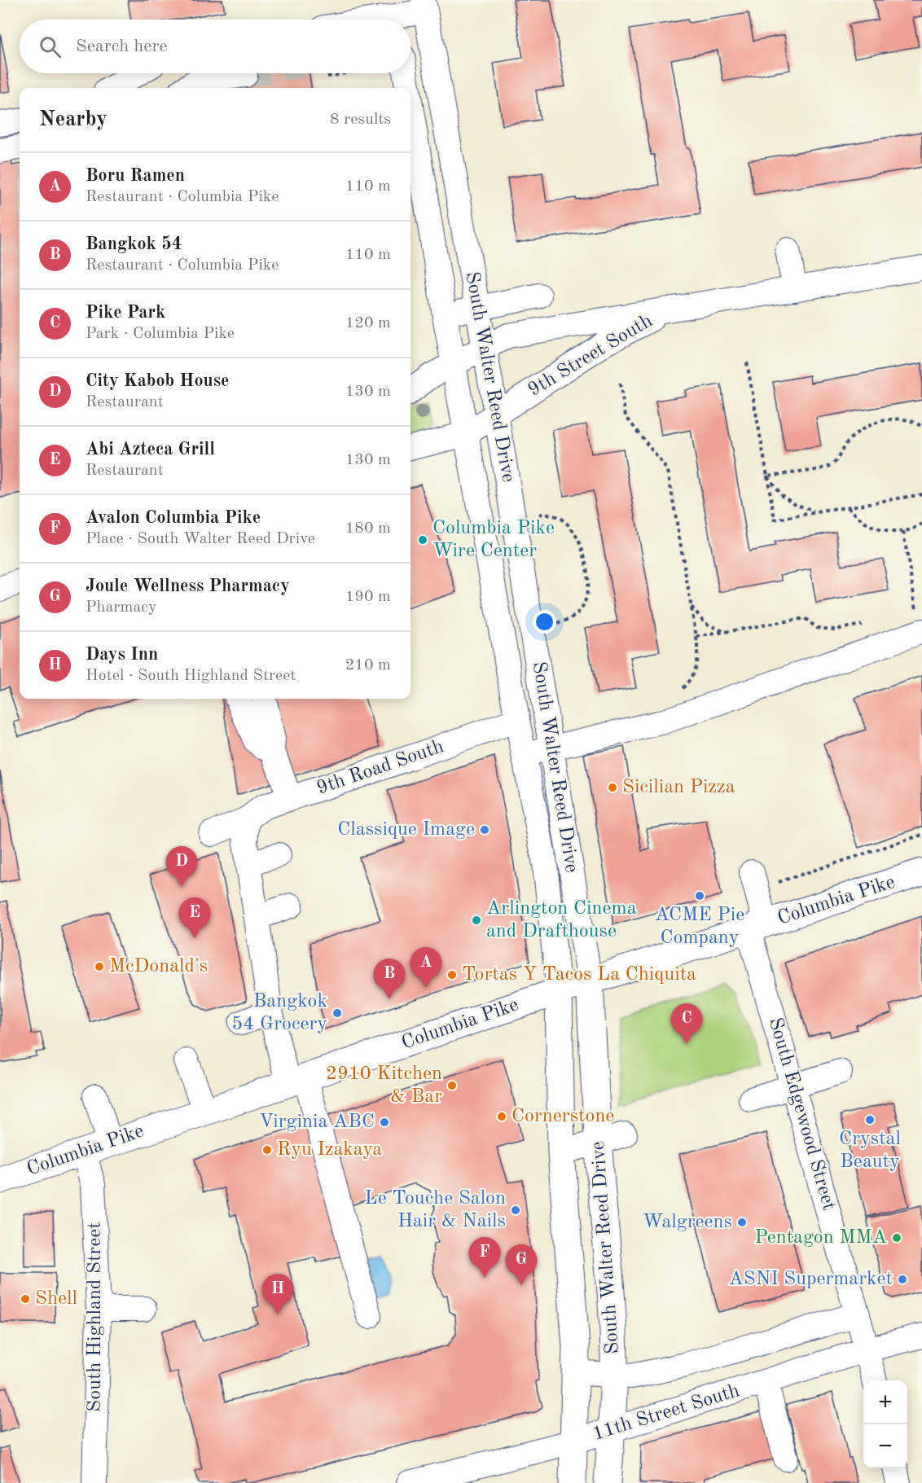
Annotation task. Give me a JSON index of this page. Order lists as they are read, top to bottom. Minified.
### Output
{"streets":{"main road":["South Walter Reed Drive","Columbia Pike"],"street":["9th Street South","9th Road South","South Edgewood Street","South Highland Street","11th Street South"]},"crossings":[["9th Street South","South Walter Reed Drive"],["South Walter Reed Drive","9th Road South"],["South Walter Reed Drive","Columbia Pike"],["South Walter Reed Drive","11th Street South"],["Columbia Pike","South Edgewood Street"],["Columbia Pike","South Highland Street"],["South Edgewood Street","11th Street South"]],"places":["Columbia Pike Wire Center","Sicilian Pizza","Classique Image","ACME Pie Company","Arlington Cinema and Drafthouse","McDonald's","Tortas Y Tacos La Chiquita","Bangkok 54 Grocery","2910 Kitchen & Bar","Cornerstone","Crystal Beauty","Virginia ABC","Ryu Izakaya","Le Touche Salon Hair & Nails","Walgreens","Pentagon MMA","ASNI Supermarket","Shell"],"page":{"search":"Search here","heading":["Nearby","8 results"],"list":[{"mark":"A","name":"Boru Ramen","note":"Restaurant · Columbia Pike","value":"110 m"},{"mark":"B","name":"Bangkok 54","note":"Restaurant · Columbia Pike","value":"110 m"},{"mark":"C","name":"Pike Park","note":"Park · Columbia Pike","value":"120 m"},{"mark":"D","name":"City Kabob House","note":"Restaurant","value":"130 m"},{"mark":"E","name":"Abi Azteca Grill","note":"Restaurant","value":"130 m"},{"mark":"F","name":"Avalon Columbia Pike","note":"Place · South Walter Reed Drive","value":"180 m"},{"mark":"G","name":"Joule Wellness Pharmacy","note":"Pharmacy","value":"190 m"},{"mark":"H","name":"Days Inn","note":"Hotel · South Highland Street","value":"210 m"}],"pins":["D","E","A","B","C","F","G","H"],"map_buttons":["+","−"]}}
